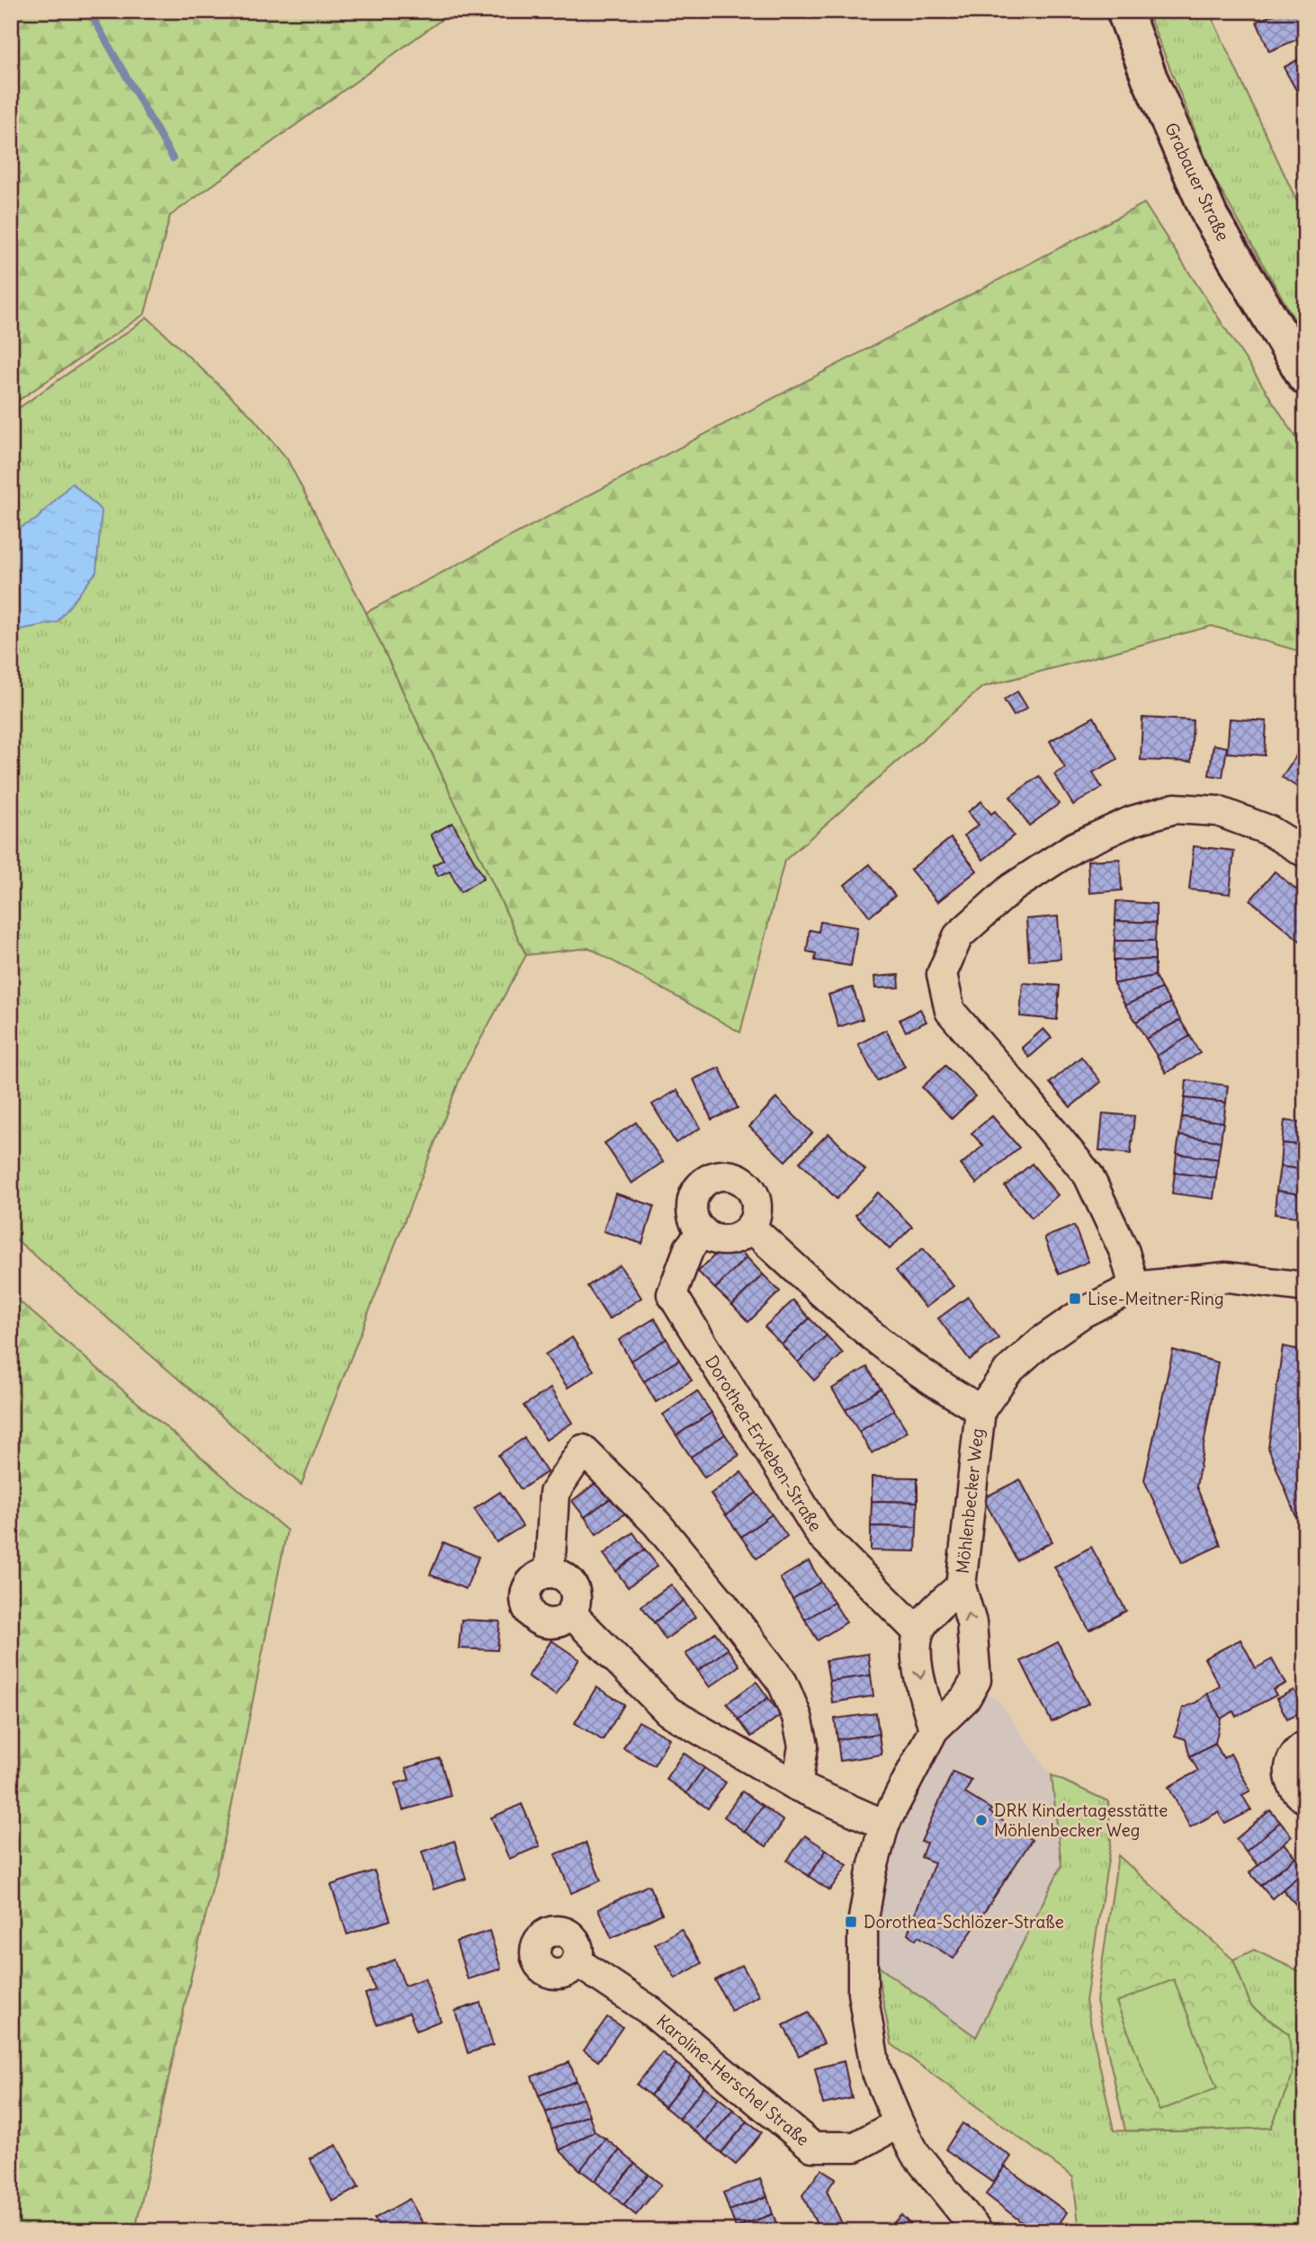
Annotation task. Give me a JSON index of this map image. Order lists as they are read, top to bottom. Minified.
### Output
{"streets":{"main road":["Grabauer Straße"],"street":["Dorothea-Erxleben-Straße","Möhlenbecker Weg","Karoline-Herschel Straße"]},"crossings":[["Dorothea-Erxleben-Straße","Möhlenbecker Weg"],["Möhlenbecker Weg","Karoline-Herschel Straße"]],"places":{"transit":["Lise-Meitner-Ring","Dorothea-Schlözer-Straße"],"other":["DRK Kindertagesstätte Möhlenbecker Weg"]}}
